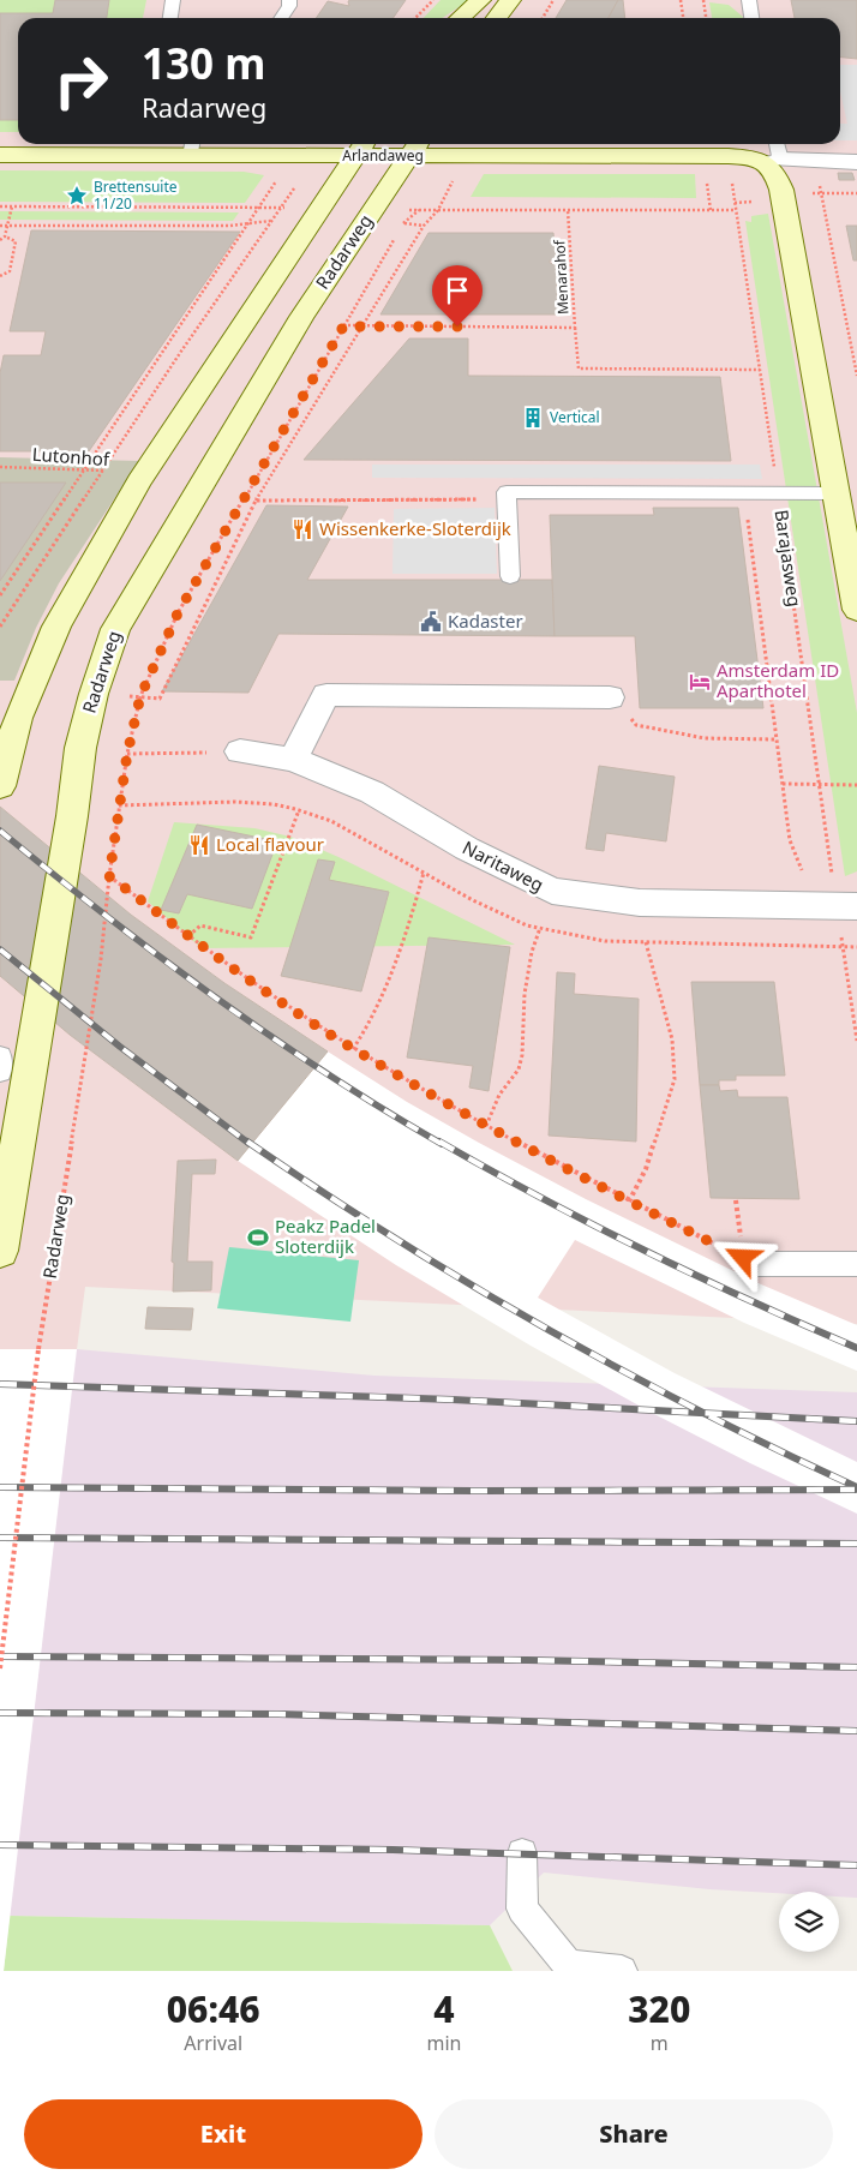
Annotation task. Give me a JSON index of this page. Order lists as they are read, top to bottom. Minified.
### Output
{"streets":{"street":["Arlandaweg","Radarweg","Naritaweg"],"path":["Menarahof","Lutonhof","Barajasweg"]},"crossings":[["Arlandaweg","Radarweg"],["Radarweg","Menarahof"],["Menarahof","Barajasweg"],["Barajasweg","Naritaweg"]],"places":{"place":["Brettensuite 11/20"],"building":["Vertical"],"restaurant":["Wissenkerke-Sloterdijk","Local flavour"],"public building":["Kadaster"],"hotel":["Amsterdam ID Aparthotel"],"sports":["Peakz Padel Sloterdijk"]},"page":{"turn":["130 m","Radarweg"],"eta":["06:46","Arrival","4","min","320","m"],"buttons":["Exit","Share"]}}
